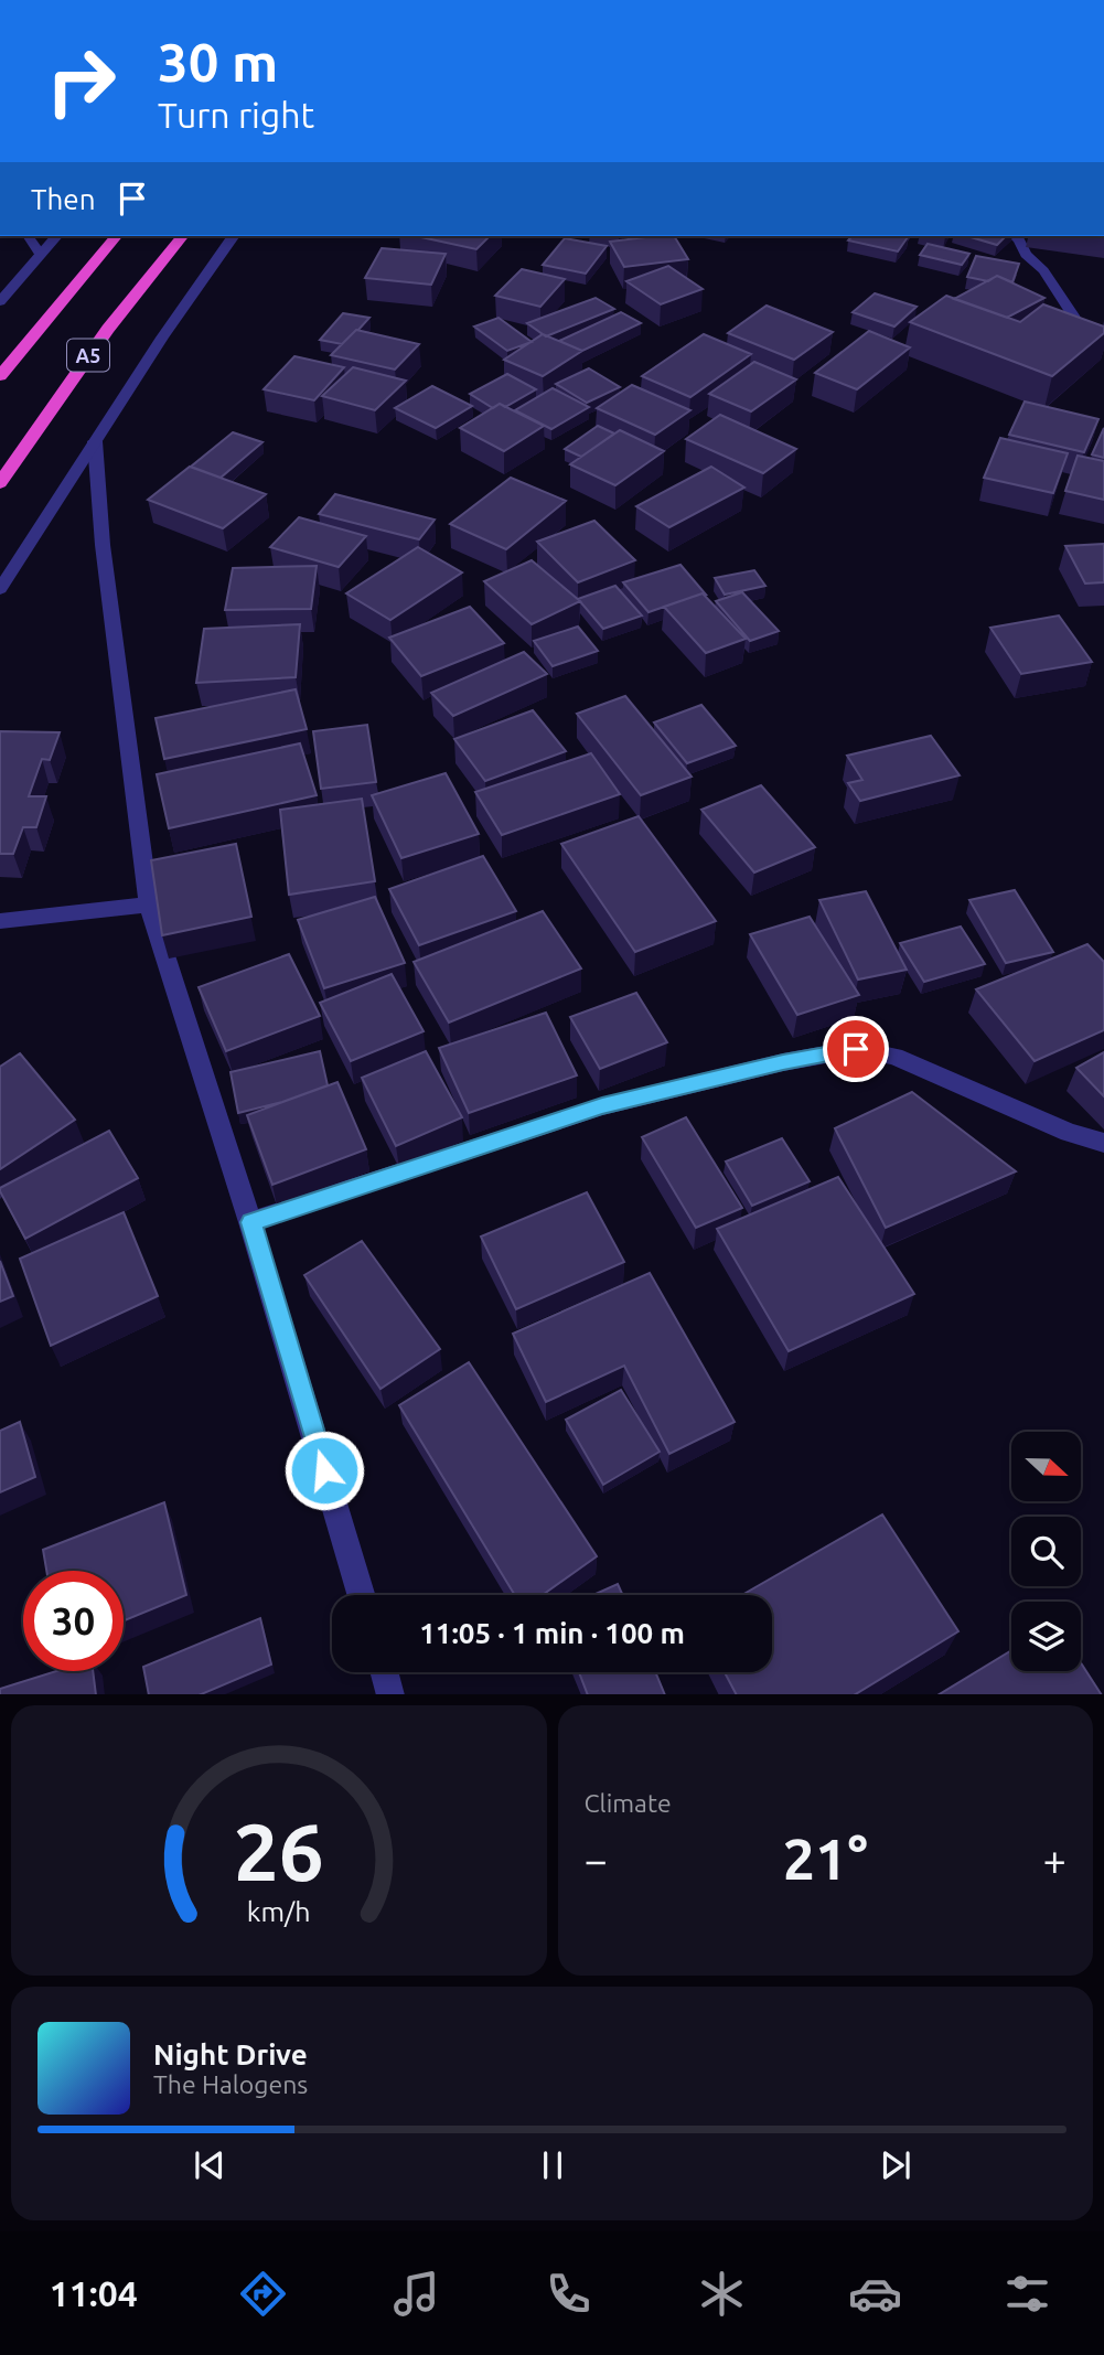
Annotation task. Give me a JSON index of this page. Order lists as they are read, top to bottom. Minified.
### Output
{"streets":{"highway":["A5"]},"north":"right","page":{"turn":["30 m","Turn right"],"then":"Then","limit":"30","trip":"11:05 · 1 min · 100 m","tile":"Climate","heat":["−","21°","+"],"song":["Night Drive","The Halogens"],"tabs":"11:04","gauge":["26","km/h"]}}
